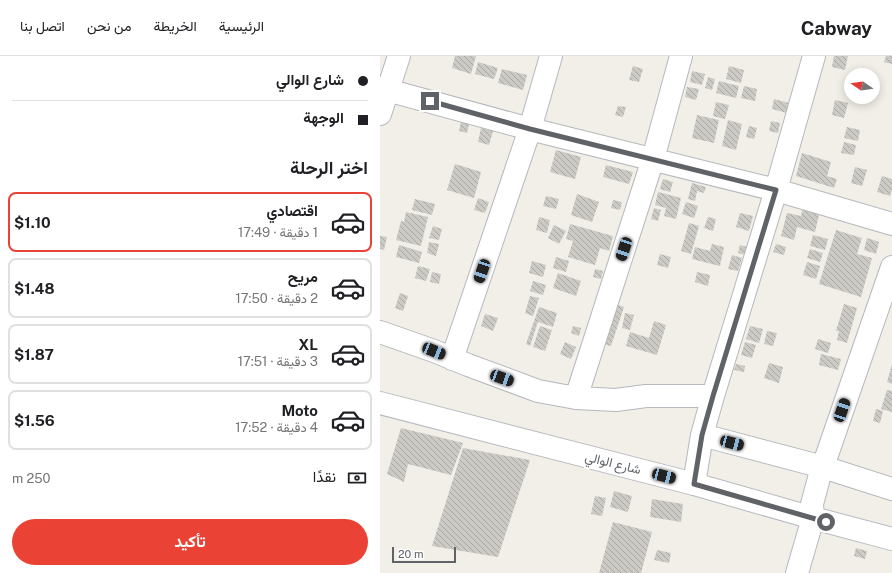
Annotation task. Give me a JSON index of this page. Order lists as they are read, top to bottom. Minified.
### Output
{"streets":{"street":["شارع الوالي"]},"scale_bar":"20 m","north":"left","page":{"header":"Cabway","nav":["الرئيسية","الخريطة","من نحن","اتصل بنا"],"banner":["شارع الوالي","الوجهة"],"heading":"اختر الرحلة","list":[{"name":"اقتصادي","note":"1 دقيقة · 17:49","value":"$1.10"},{"name":"مريح","note":"2 دقيقة · 17:50","value":"$1.48"},{"name":"XL","note":"3 دقيقة · 17:51","value":"$1.87"},{"name":"Moto","note":"4 دقيقة · 17:52","value":"$1.56"}],"pay":["نقدًا","250 m"],"buttons":"تأكيد","scale":"20 m"}}
